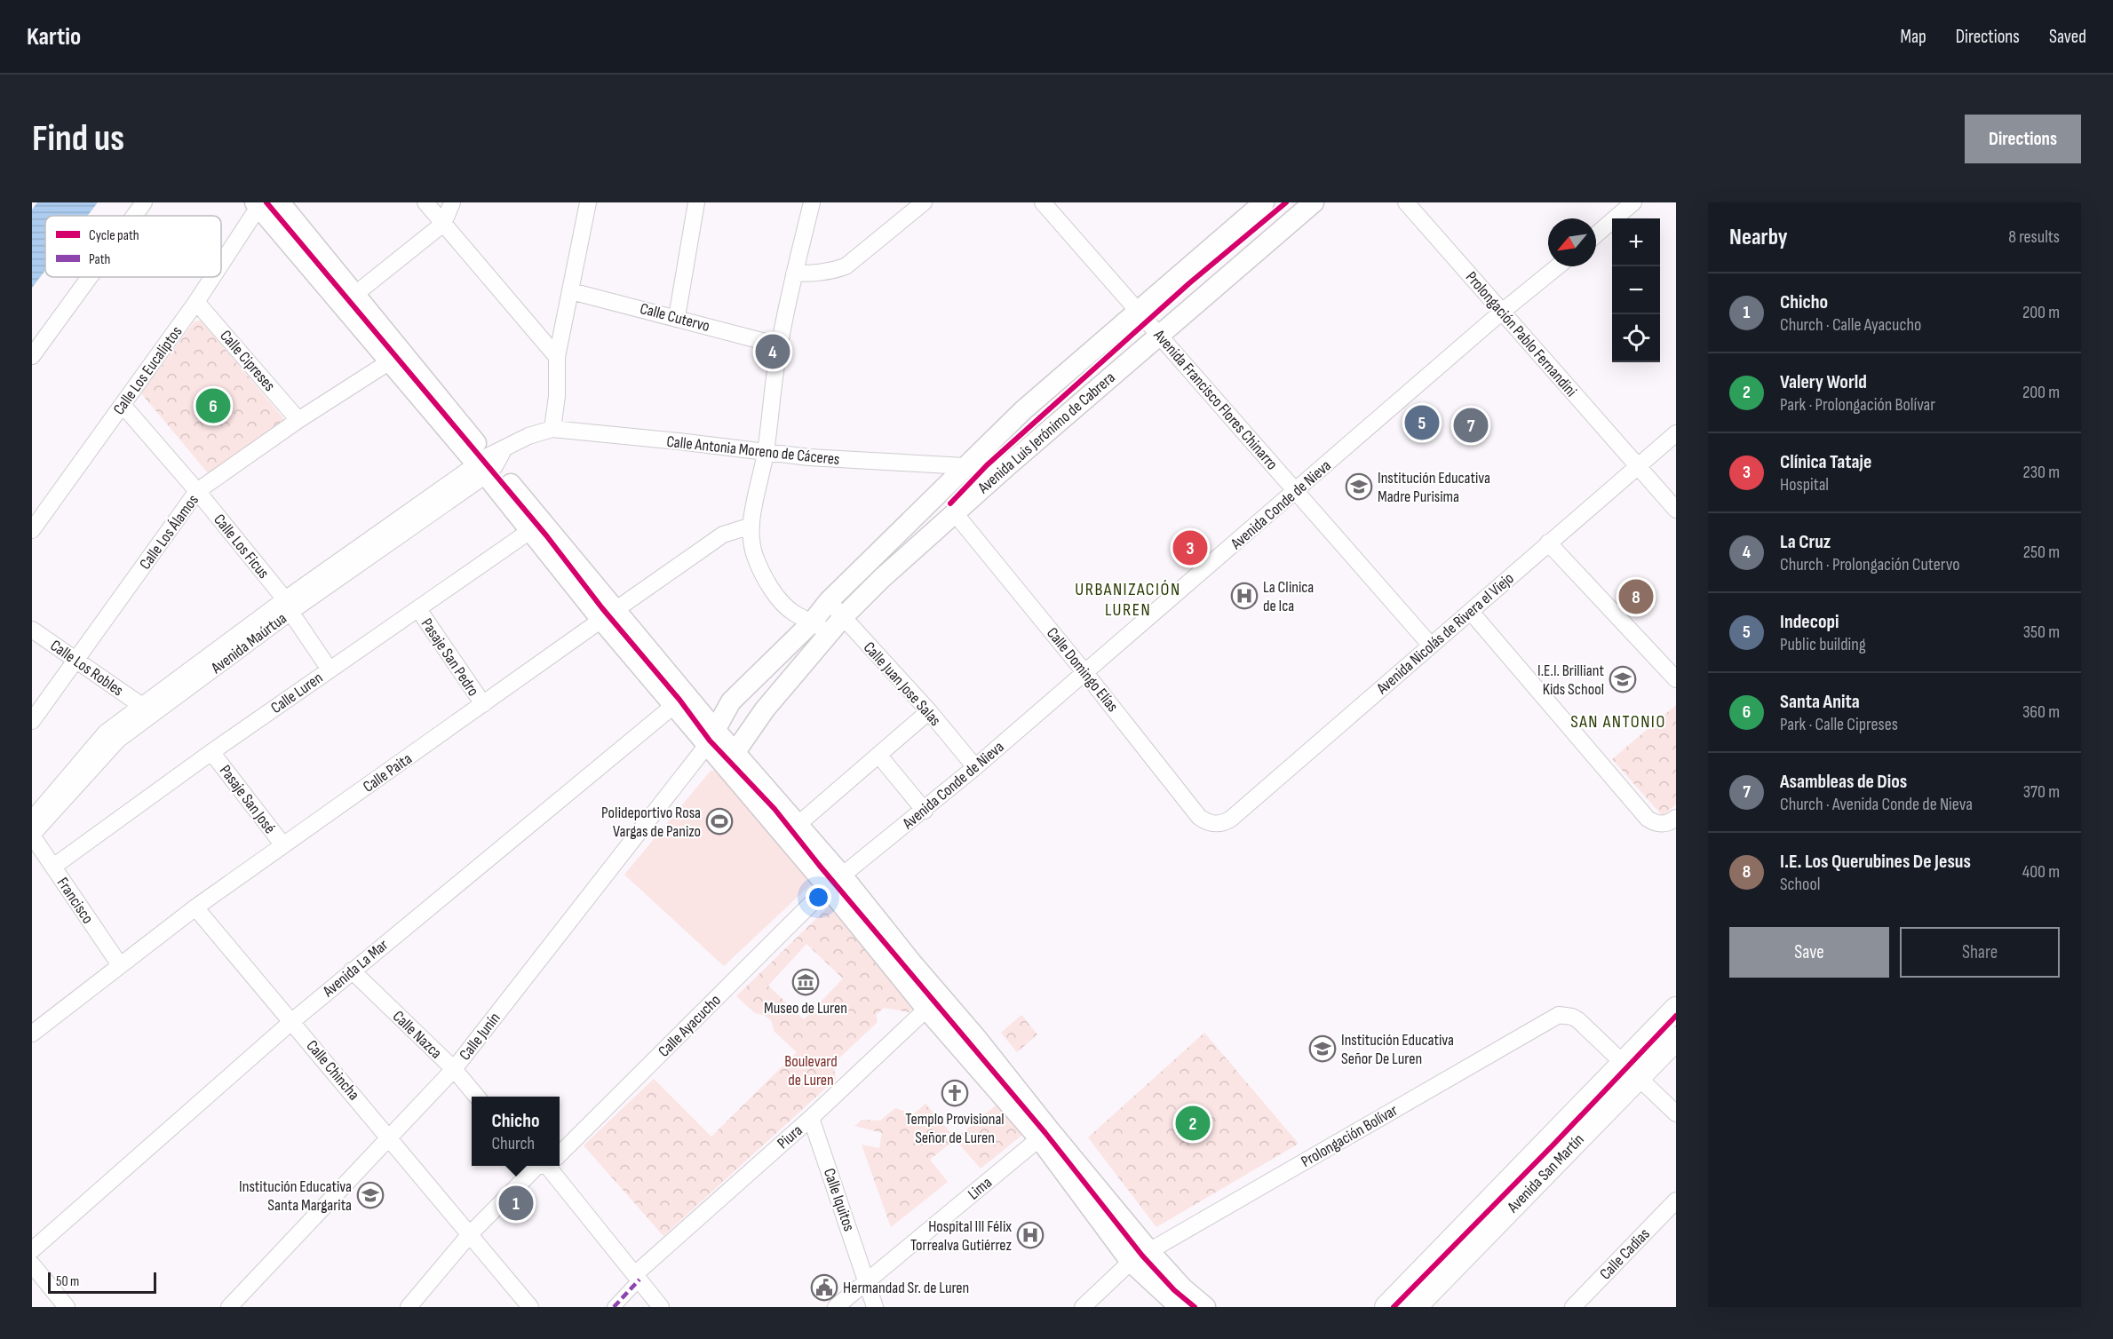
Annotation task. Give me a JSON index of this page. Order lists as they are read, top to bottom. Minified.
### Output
{"streets":{"main road":["Avenida San Martín"],"street":["Calle Cutervo","Prolongación Pablo Fernandini","Calle Cipreses","Calle Los Eucaliptos","Avenida Francisco Flores Chinarro","Avenida Luis Jerónimo de Cabrera","Calle Antonia Moreno de Cáceres","Avenida Conde de Nieva","Calle Los Álamos","Calle Los Ficus","Avenida Nicolás de Rivera el Viejo","Avenida Maúrtua","Pasaje San Pedro","Calle Los Robles","Calle Domingo Elías","Calle Juan Jose Salas","Calle Luren","Calle Paita","Pasaje San José","Francisco","Avenida La Mar","Calle Ayacucho","Calle Nazca","Calle Junín","Calle Chincha","Prolongación Bolívar","Piura","Lima","Calle Iquitos","Calle Cadias"]},"crossings":[["Prolongación Pablo Fernandini","Avenida Conde de Nieva"],["Prolongación Pablo Fernandini","Avenida Nicolás de Rivera el Viejo"],["Calle Cipreses","Calle Los Eucaliptos"],["Calle Cipreses","Calle Los Álamos"],["Calle Los Eucaliptos","Calle Los Ficus"],["Avenida Francisco Flores Chinarro","Avenida Luis Jerónimo de Cabrera"],["Avenida Francisco Flores Chinarro","Avenida Conde de Nieva"],["Avenida Francisco Flores Chinarro","Avenida Nicolás de Rivera el Viejo"],["Avenida Luis Jerónimo de Cabrera","Calle Antonia Moreno de Cáceres"],["Avenida Luis Jerónimo de Cabrera","Calle Domingo Elías"],["Avenida Luis Jerónimo de Cabrera","Calle Juan Jose Salas"],["Avenida Luis Jerónimo de Cabrera","Calle Junín"],["Calle Antonia Moreno de Cáceres","Avenida Maúrtua"],["Avenida Conde de Nieva","Calle Domingo Elías"],["Avenida Conde de Nieva","Calle Juan Jose Salas"],["Avenida Conde de Nieva","Calle Ayacucho"],["Calle Los Álamos","Calle Los Ficus"],["Calle Los Álamos","Calle Los Robles"],["Calle Los Ficus","Avenida Maúrtua"],["Calle Los Ficus","Calle Luren"],["Avenida Nicolás de Rivera el Viejo","Calle Domingo Elías"],["Avenida Maúrtua","Calle Los Robles"],["Avenida Maúrtua","Francisco"],["Pasaje San Pedro","Calle Luren"],["Pasaje San Pedro","Calle Paita"],["Calle Luren","Pasaje San José"],["Calle Luren","Francisco"],["Calle Paita","Pasaje San José"],["Calle Paita","Francisco"],["Calle Paita","Calle Chincha"],["Avenida La Mar","Calle Nazca"],["Avenida La Mar","Calle Chincha"],["Calle Ayacucho","Calle Chincha"],["Calle Nazca","Calle Junín"],["Calle Junín","Calle Chincha"],["Prolongación Bolívar","Avenida San Martín"],["Piura","Calle Iquitos"],["Lima","Calle Iquitos"]],"districts":["URBANIZACIÓN LUREN","SAN ANTONIO"],"parks":["Boulevard de Luren"],"places":{"school or university":["Institución Educativa Madre Purisima","I.E.I. Brilliant Kids School","Institución Educativa Señor De Luren","Institución Educativa Santa Margarita"],"hospital":["La Clinica de Ica","Hospital III Félix Torrealva Gutiérrez"],"sports":["Polideportivo Rosa Vargas de Panizo"],"museum":["Museo de Luren"],"church":["Templo Provisional Señor de Luren"],"public building":["Hermandad Sr. de Luren"]},"legend":["Cycle path","Path"],"scale_bar":"50 m","north":"bottom left","page":{"header":"Kartio","nav":["Map","Directions","Saved"],"buttons":["Directions",["Save","Share"]],"title":"Find us","heading":["Nearby","8 results"],"map_buttons":["+","−"],"list":[{"mark":"1","name":"Chicho","note":"Church · Calle Ayacucho","value":"200 m"},{"mark":"2","name":"Valery World","note":"Park · Prolongación Bolívar","value":"200 m"},{"mark":"3","name":"Clínica Tataje","note":"Hospital","value":"230 m"},{"mark":"4","name":"La Cruz","note":"Church · Prolongación Cutervo","value":"250 m"},{"mark":"5","name":"Indecopi","note":"Public building","value":"350 m"},{"mark":"6","name":"Santa Anita","note":"Park · Calle Cipreses","value":"360 m"},{"mark":"7","name":"Asambleas de Dios","note":"Church · Avenida Conde de Nieva","value":"370 m"},{"mark":"8","name":"I.E. Los Querubines De Jesus","note":"School","value":"400 m"}],"pins":["4","6","5","7","3","8","2","1"],"popup":["Chicho","Church"],"scale":"50 m"}}
